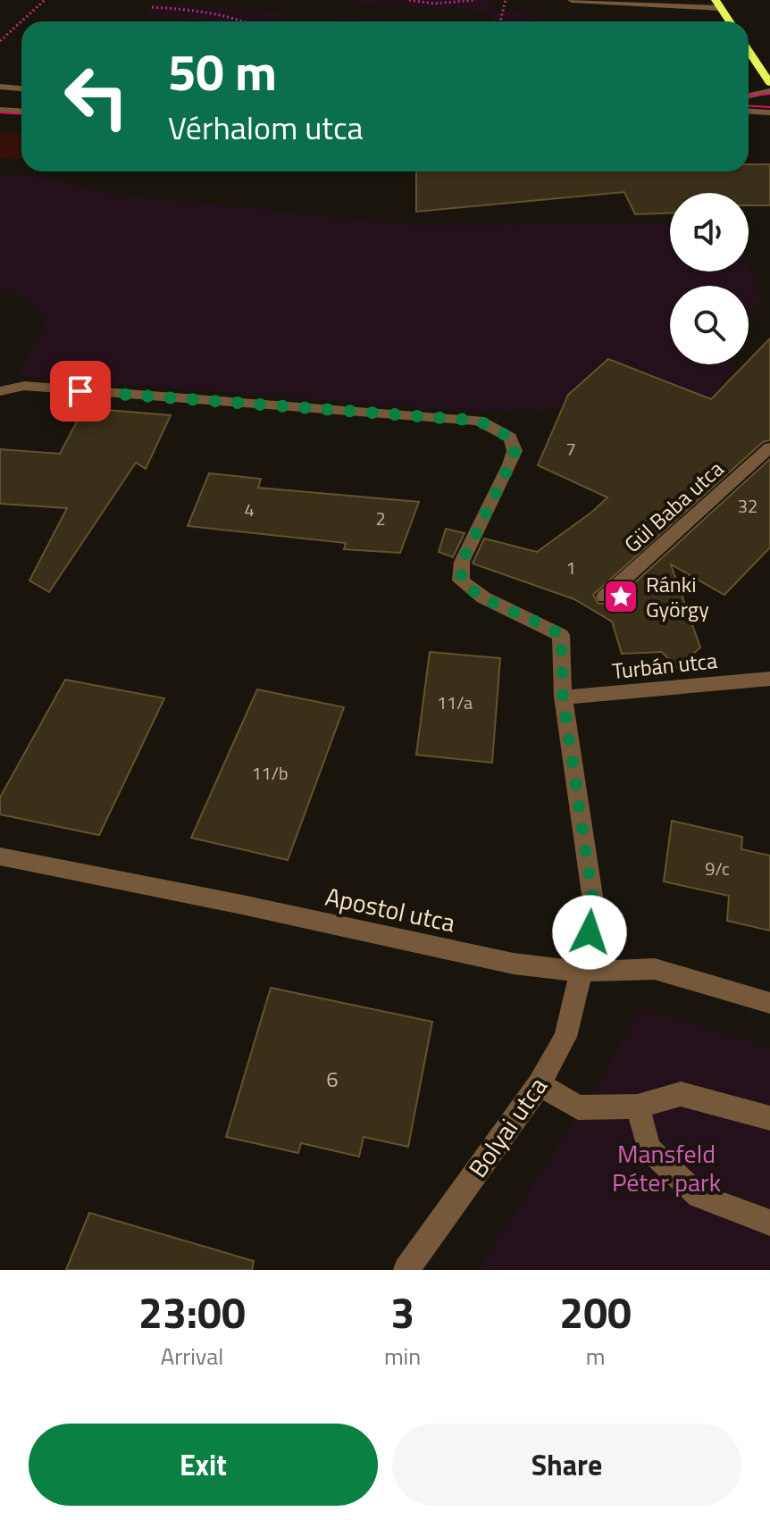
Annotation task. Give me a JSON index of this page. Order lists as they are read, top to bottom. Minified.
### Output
{"streets":{"street":["Gül Baba utca","Turbán utca","Apostol utca","Bolyai utca"]},"crossings":[["Turbán utca","Bolyai utca"],["Apostol utca","Bolyai utca"]],"parks":["Mansfeld Péter park"],"places":{"place":["Ránki György"]},"house_numbers":["7","32","4","2","1","11/a","11/b","9/c","6"],"page":{"turn":["50 m","Vérhalom utca"],"eta":["23:00","Arrival","3","min","200","m"],"buttons":["Exit","Share"]}}
